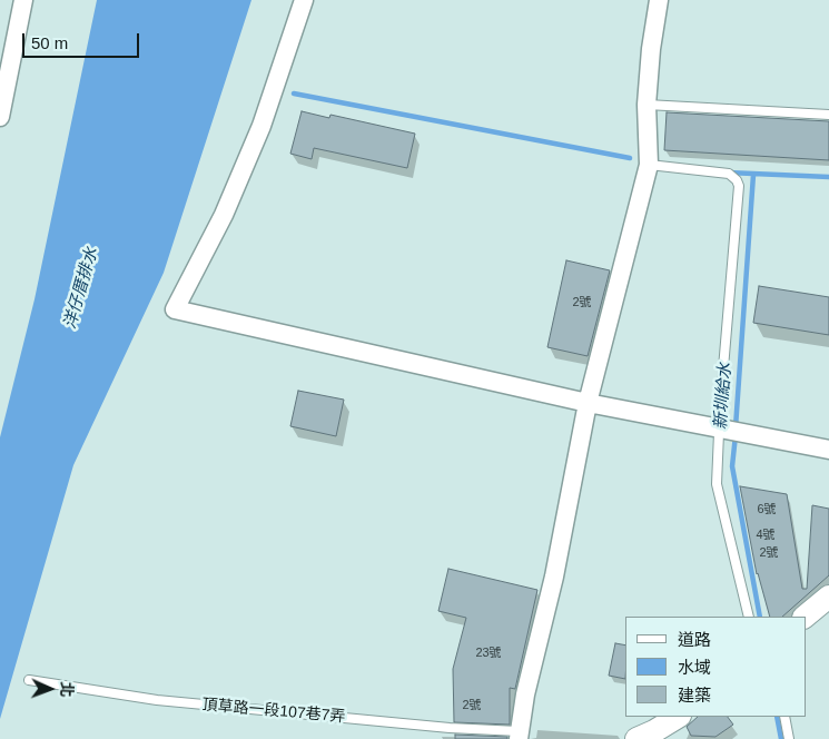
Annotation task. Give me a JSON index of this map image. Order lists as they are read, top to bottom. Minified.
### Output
{"streets":{"lane":["頂草路一段107巷7弄"]},"water":["洋仔厝排水","新圳給水"],"house_numbers":["2號","6號","4號","2號","23號","2號"],"legend":["道路","水域","建築"],"scale_bar":"50 m","north":"right"}
